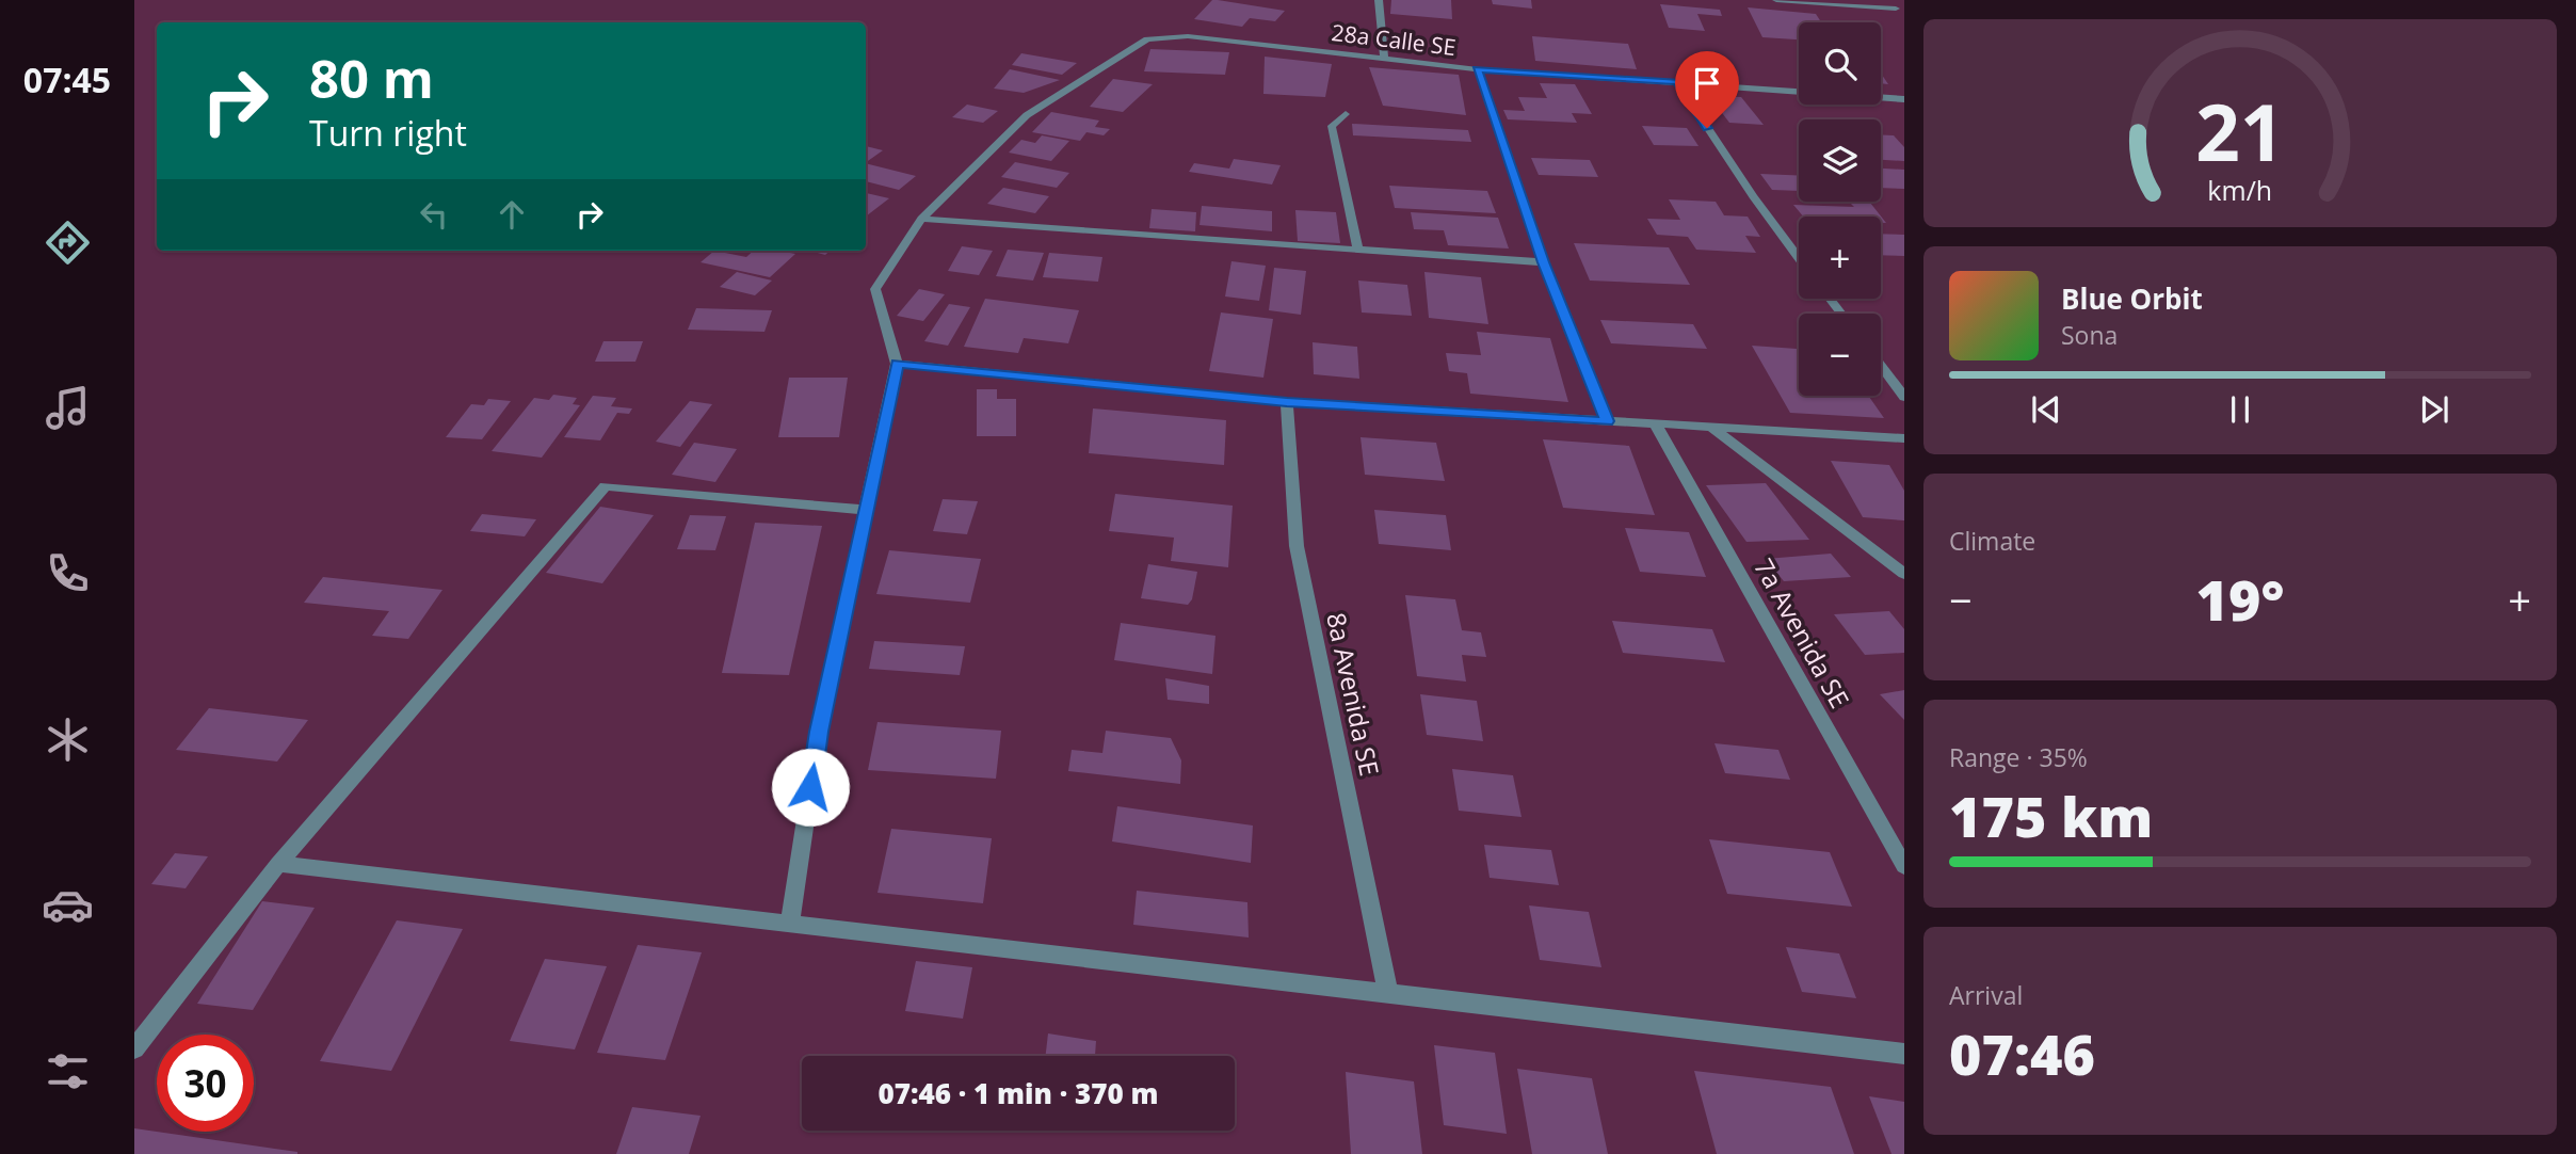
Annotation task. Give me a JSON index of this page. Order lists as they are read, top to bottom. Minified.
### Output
{"streets":{"street":["28a Calle SE","7a Avenida SE","8a Avenida SE"]},"page":{"tabs":"07:45","map_buttons":["+","−"],"turn":["80 m","Turn right"],"song":["Blue Orbit","Sona"],"tile":["Climate",["Range · 35%","175 km"],["Arrival","07:46"]],"heat":["−","19°","+"],"limit":"30","trip":"07:46 · 1 min · 370 m","gauge":["21","km/h"]}}
